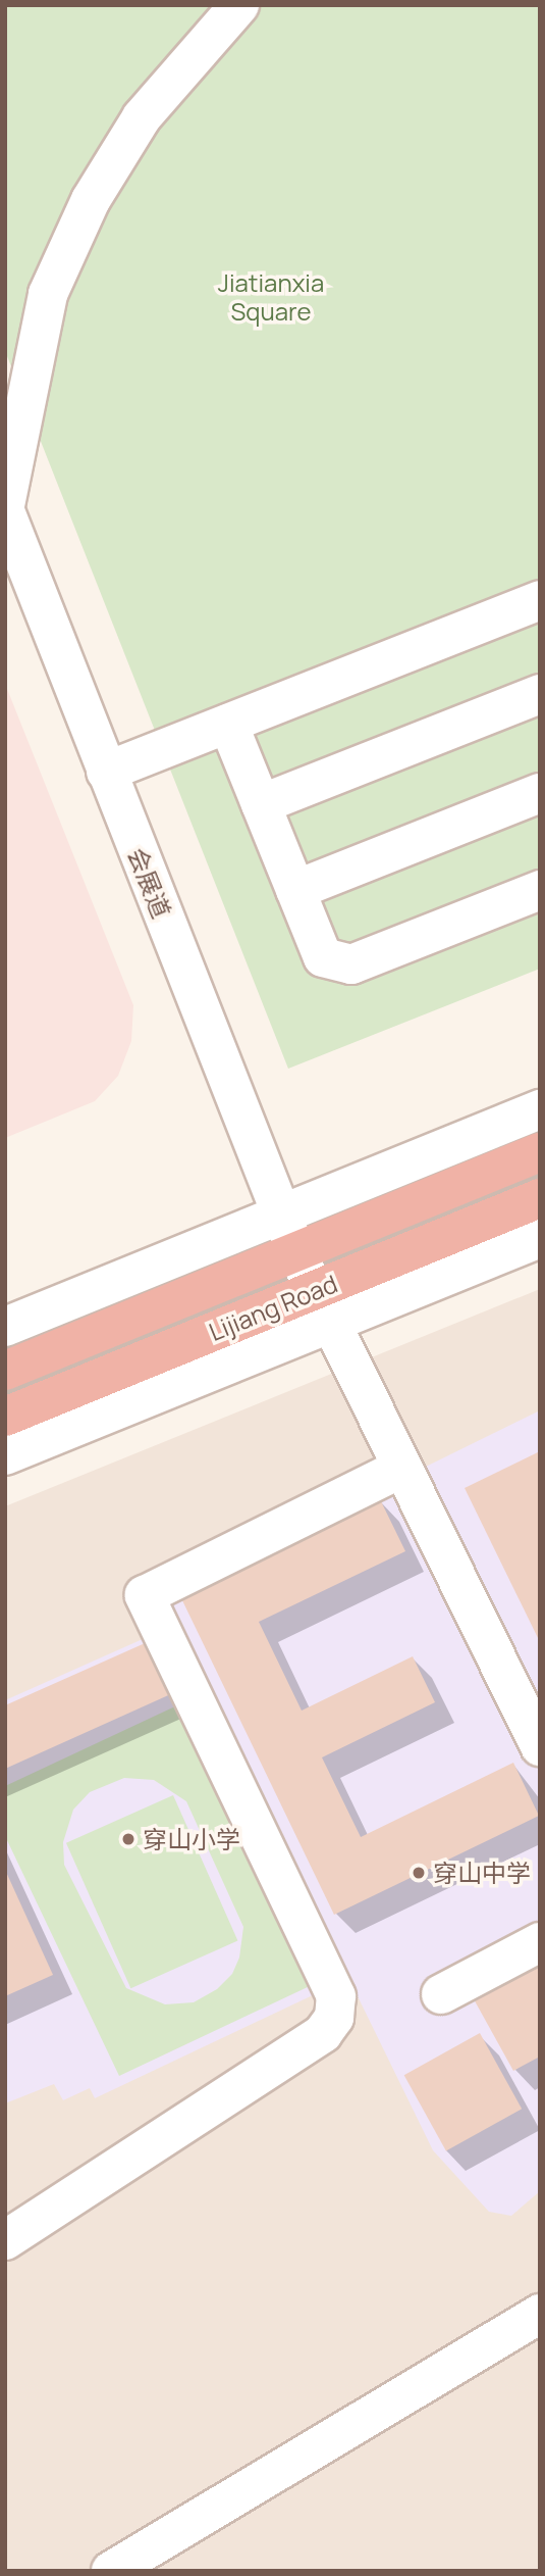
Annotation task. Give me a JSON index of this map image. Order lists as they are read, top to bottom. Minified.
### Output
{"streets":{"highway":["Lijiang Road"],"street":["会展道"]},"crossings":[["会展道","Lijiang Road"]],"parks":["Jiatianxia Square"],"places":["穿山小学","穿山中学"]}
